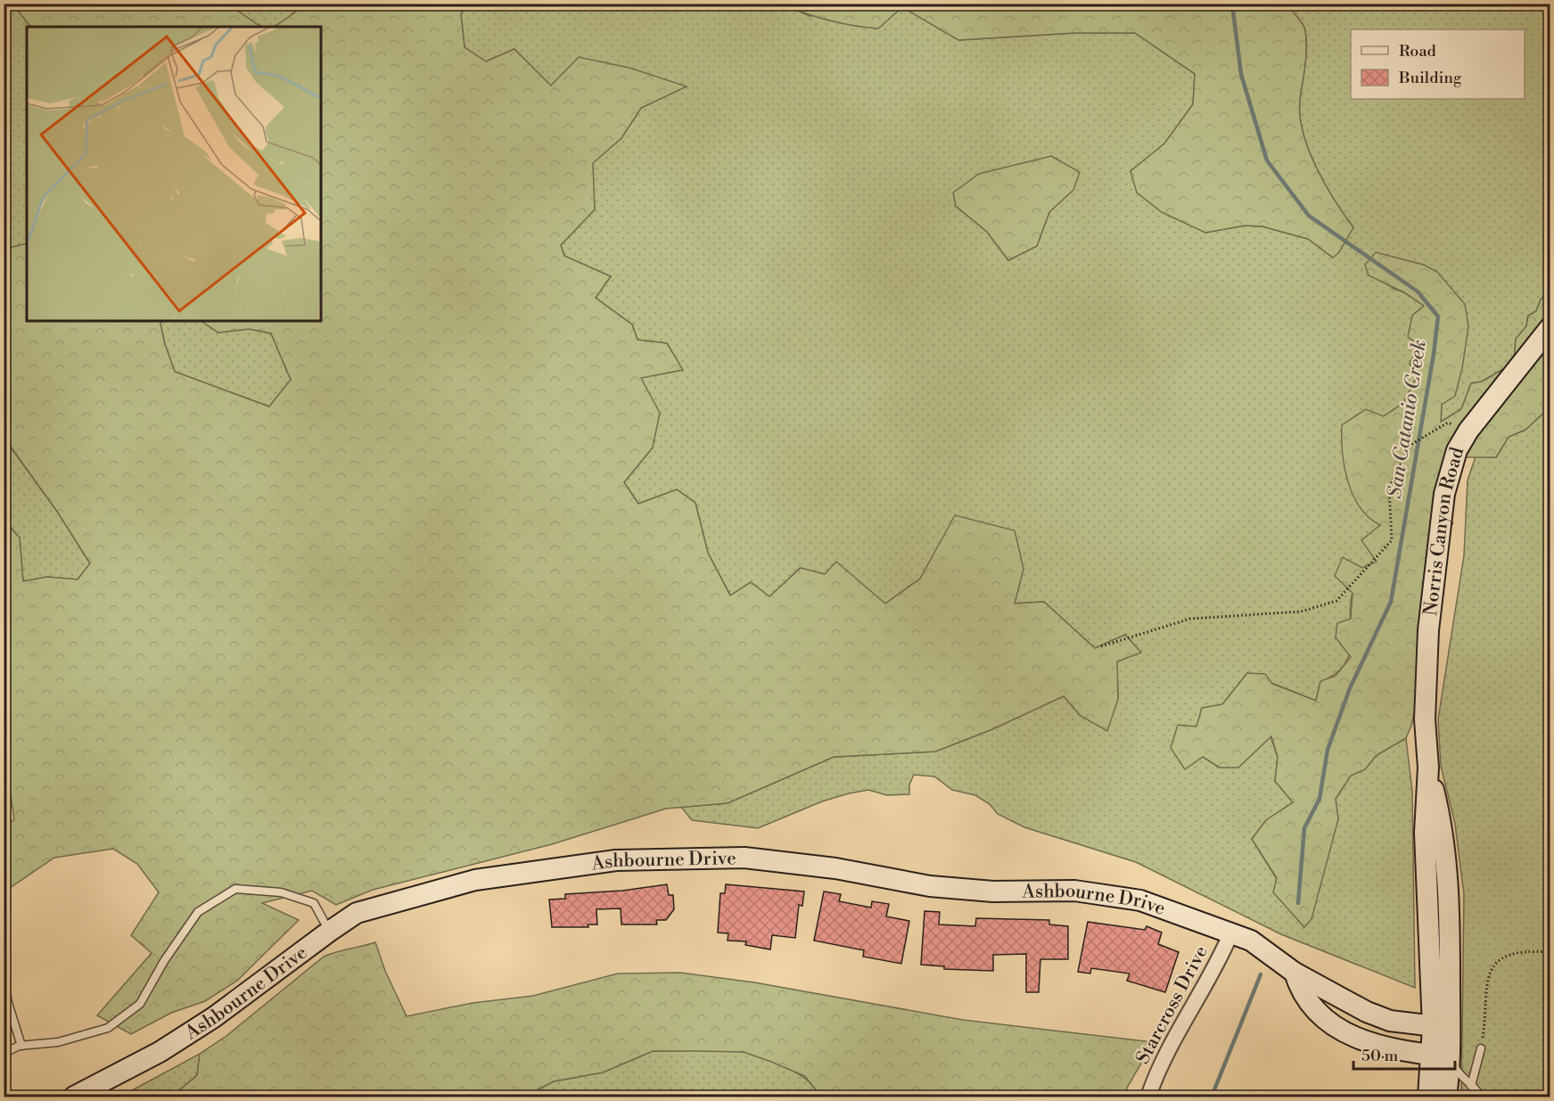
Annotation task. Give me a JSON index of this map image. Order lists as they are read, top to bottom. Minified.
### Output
{"streets":{"street":["Norris Canyon Road","Ashbourne Drive","Starcross Drive"]},"crossings":[["Norris Canyon Road","Ashbourne Drive"],["Ashbourne Drive","Starcross Drive"]],"water":["San Catanio Creek"],"legend":["Road","Building"],"scale_bar":"50 m"}
